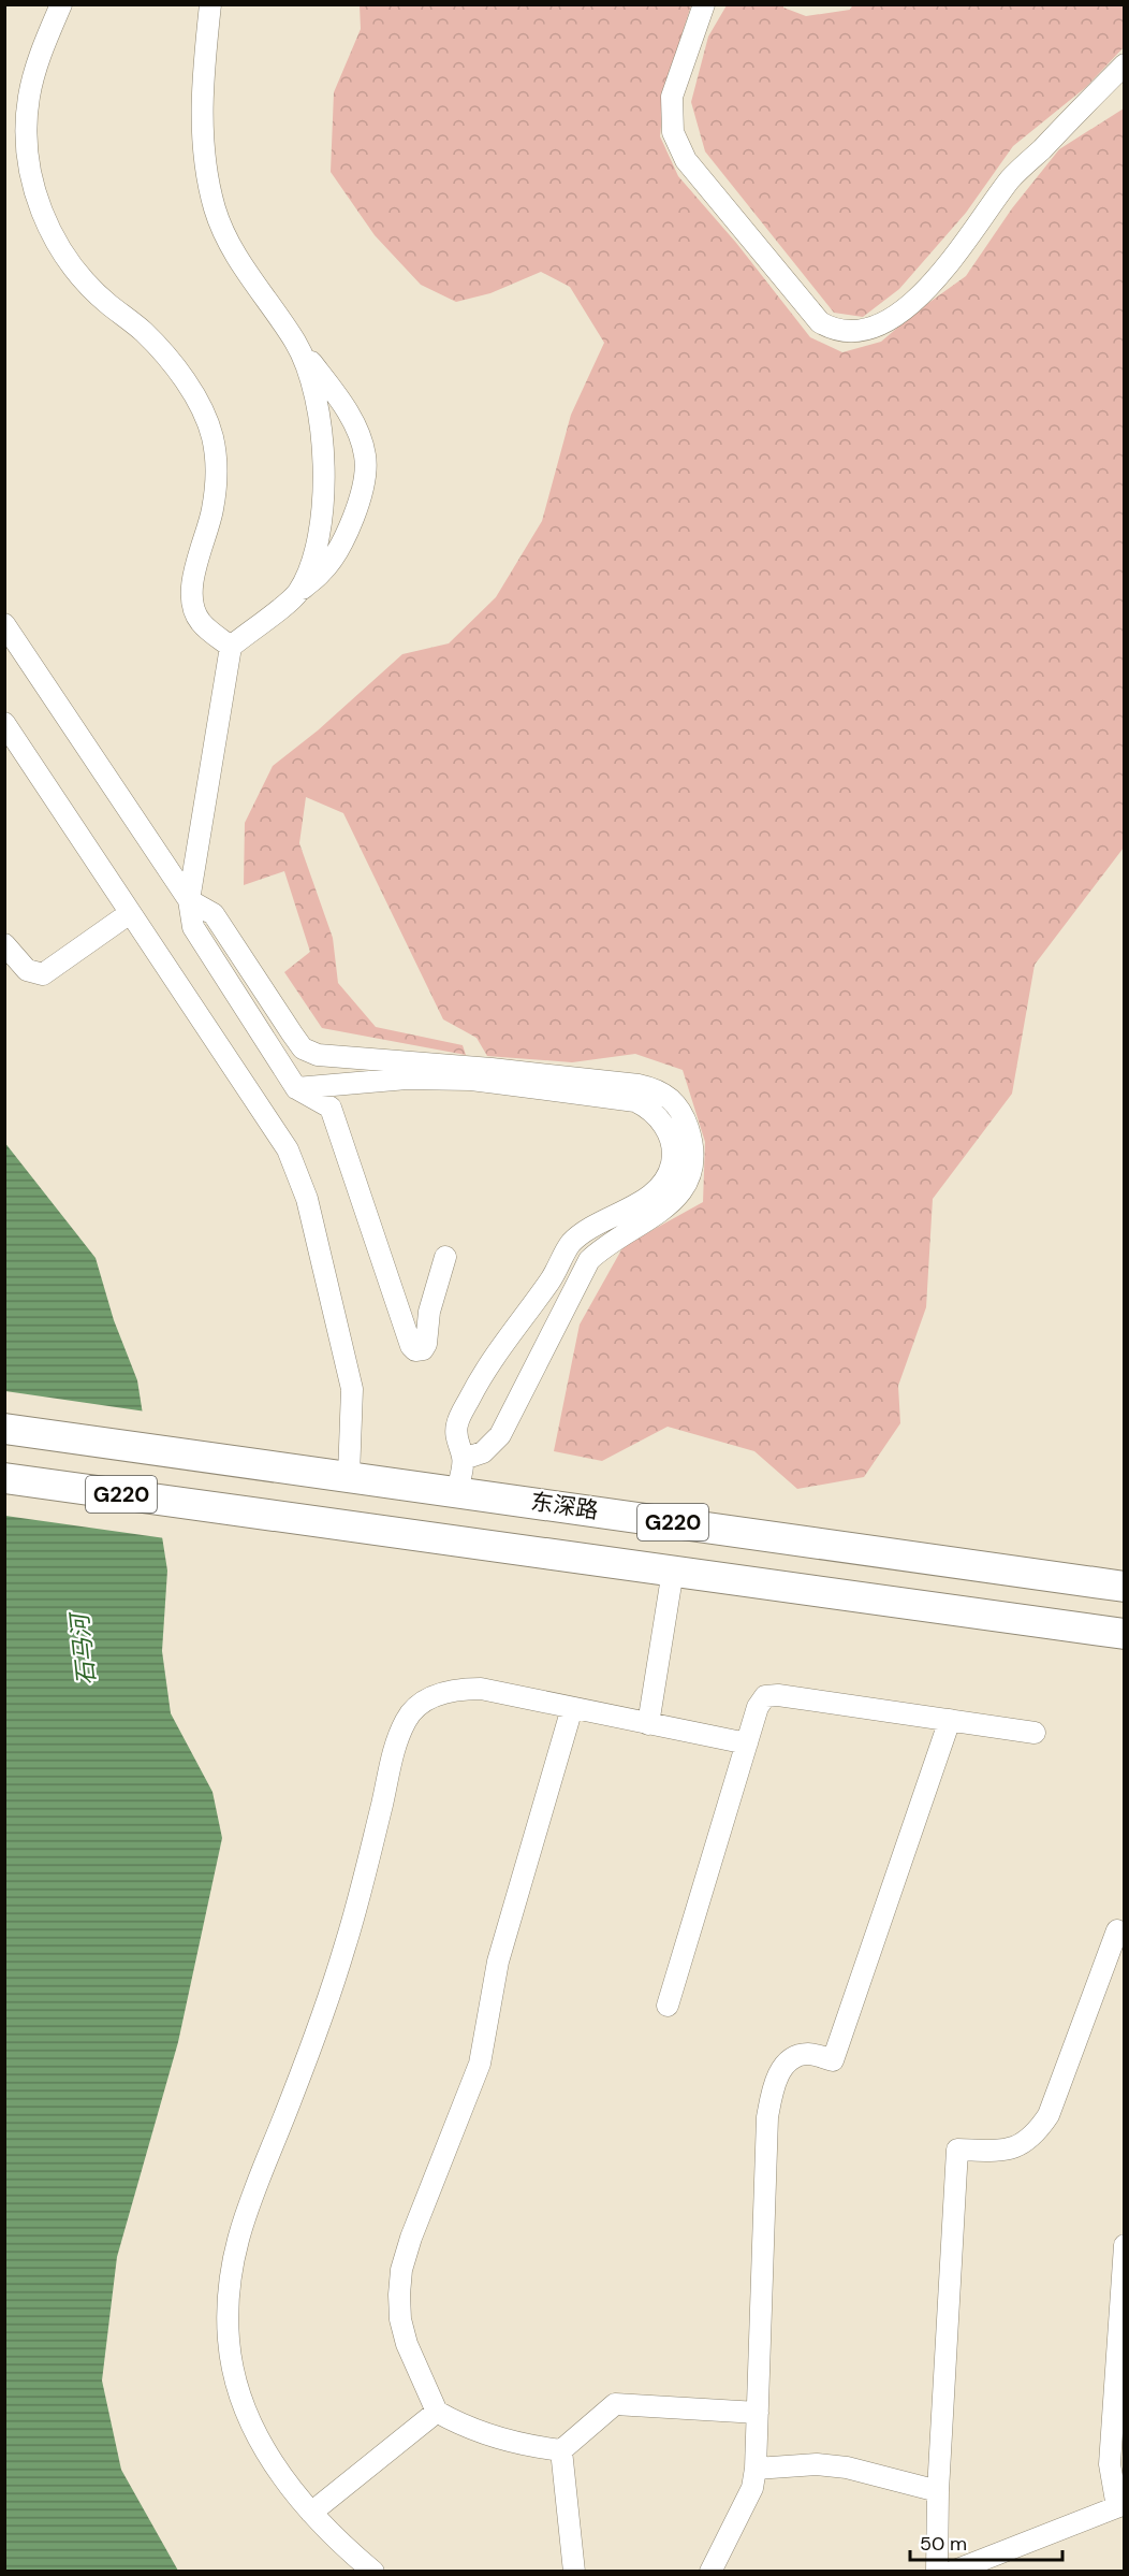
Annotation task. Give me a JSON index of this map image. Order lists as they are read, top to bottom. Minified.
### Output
{"streets":{"highway":["G220","东深路"]},"water":["石马河"],"scale_bar":"50 m"}
